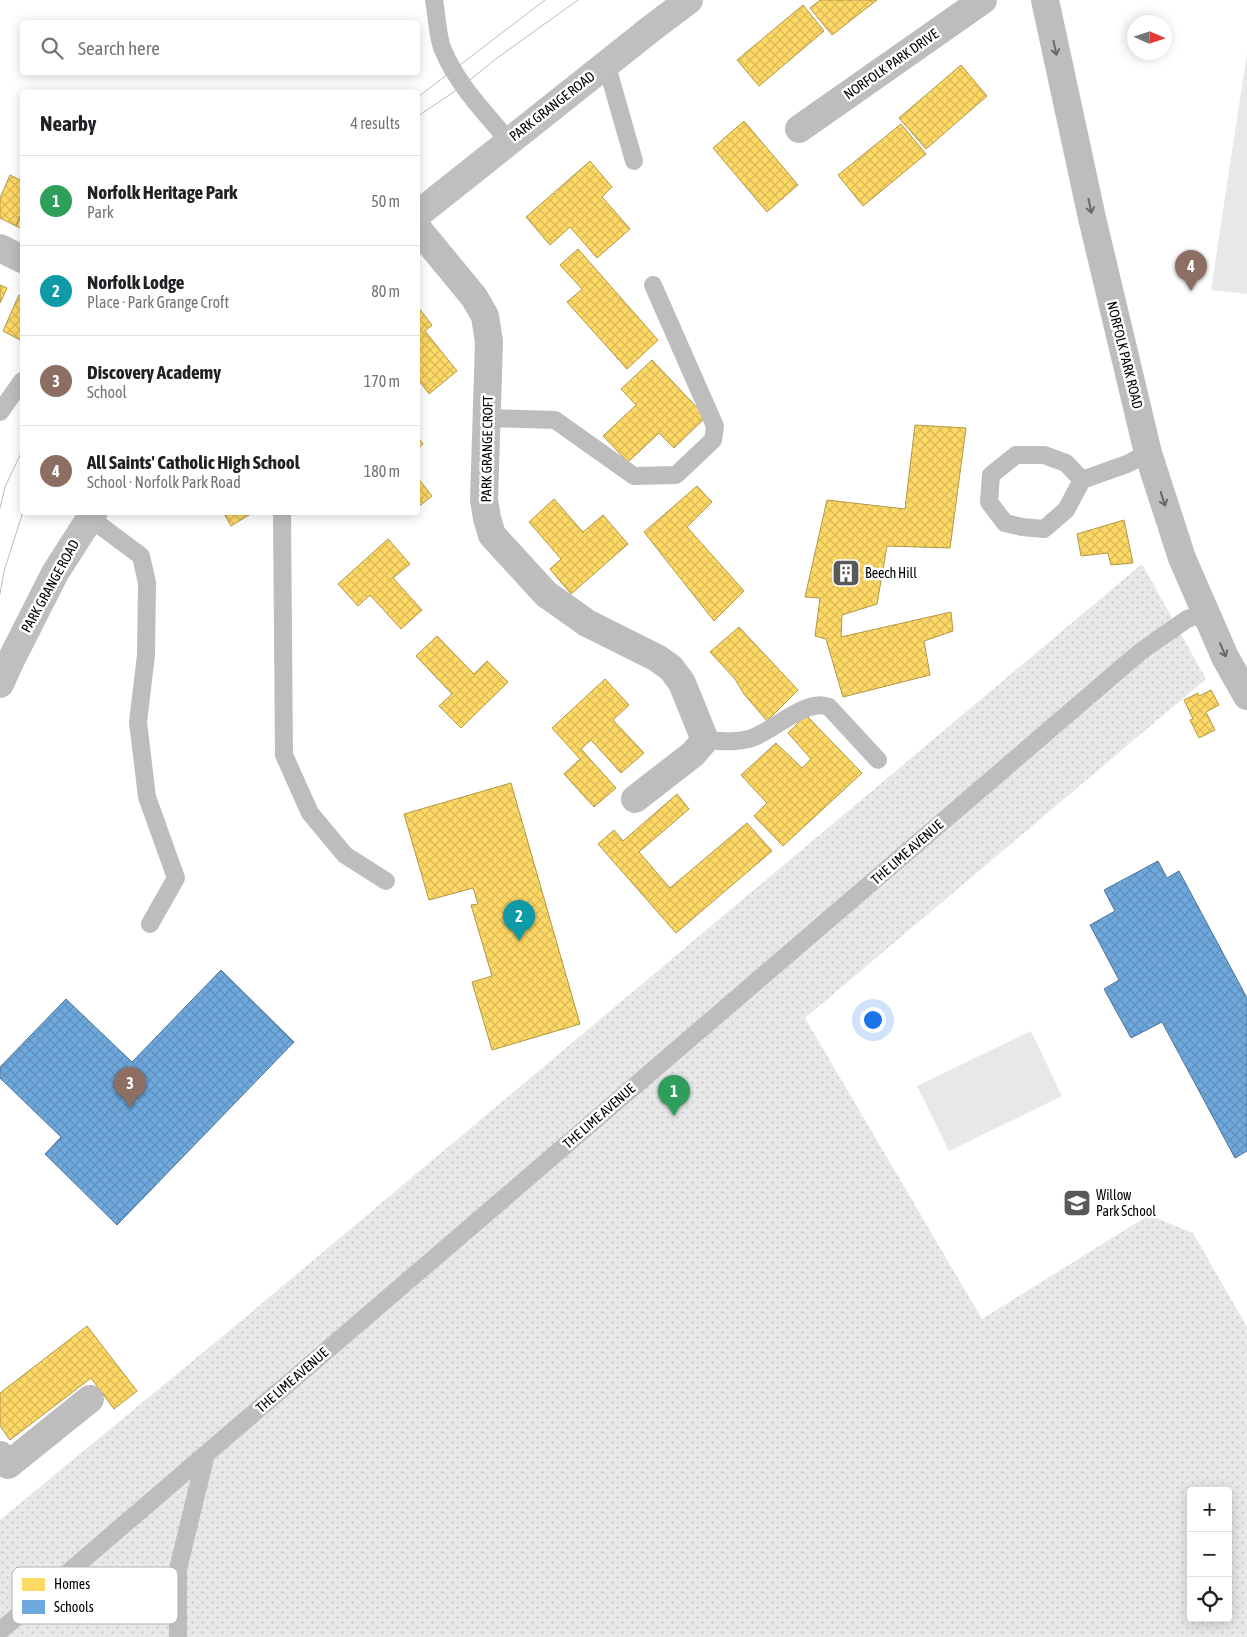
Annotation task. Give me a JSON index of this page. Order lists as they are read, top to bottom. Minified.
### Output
{"streets":{"street":["NORFOLK PARK DRIVE","PARK GRANGE ROAD","NORFOLK PARK ROAD","PARK GRANGE CROFT"],"lane":["THE LIME AVENUE"]},"crossings":[["NORFOLK PARK ROAD","THE LIME AVENUE"]],"one_way":["NORFOLK PARK ROAD"],"places":{"building":["Beech Hill"],"school or university":["Willow Park School"]},"legend":["Homes","Schools"],"north":"right","page":{"search":"Search here","heading":["Nearby","4 results"],"list":[{"mark":"1","name":"Norfolk Heritage Park","note":"Park","value":"50 m"},{"mark":"2","name":"Norfolk Lodge","note":"Place · Park Grange Croft","value":"80 m"},{"mark":"3","name":"Discovery Academy","note":"School","value":"170 m"},{"mark":"4","name":"All Saints' Catholic High School","note":"School · Norfolk Park Road","value":"180 m"}],"pins":["4","2","3","1"],"map_buttons":["+","−"]}}
